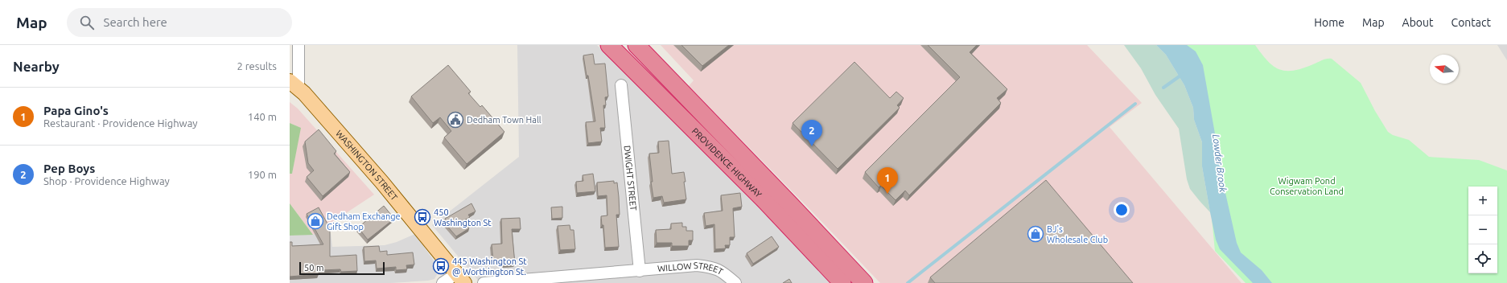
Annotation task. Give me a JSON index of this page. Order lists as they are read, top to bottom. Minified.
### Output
{"streets":{"highway":["PROVIDENCE HIGHWAY"],"main road":["WASHINGTON STREET"],"street":["DWIGHT STREET","WILLOW STREET"]},"crossings":[["DWIGHT STREET","WILLOW STREET"]],"water":["Lowder Brook"],"parks":["Wigwam Pond Conservation Land"],"places":{"public building":["Dedham Town Hall"],"bus stop":["450 Washington St","445 Washington St @ Worthington St."],"shop":["Dedham Exchange Gift Shop","BJ's Wholesale Club"]},"scale_bar":"50 m","north":"left","page":{"header":"Map","search":"Search here","nav":["Home","Map","About","Contact"],"heading":["Nearby","2 results"],"list":[{"mark":"1","name":"Papa Gino's","note":"Restaurant · Providence Highway","value":"140 m"},{"mark":"2","name":"Pep Boys","note":"Shop · Providence Highway","value":"190 m"}],"pins":["2","1"],"map_buttons":["+","−"],"scale":"50 m"}}
